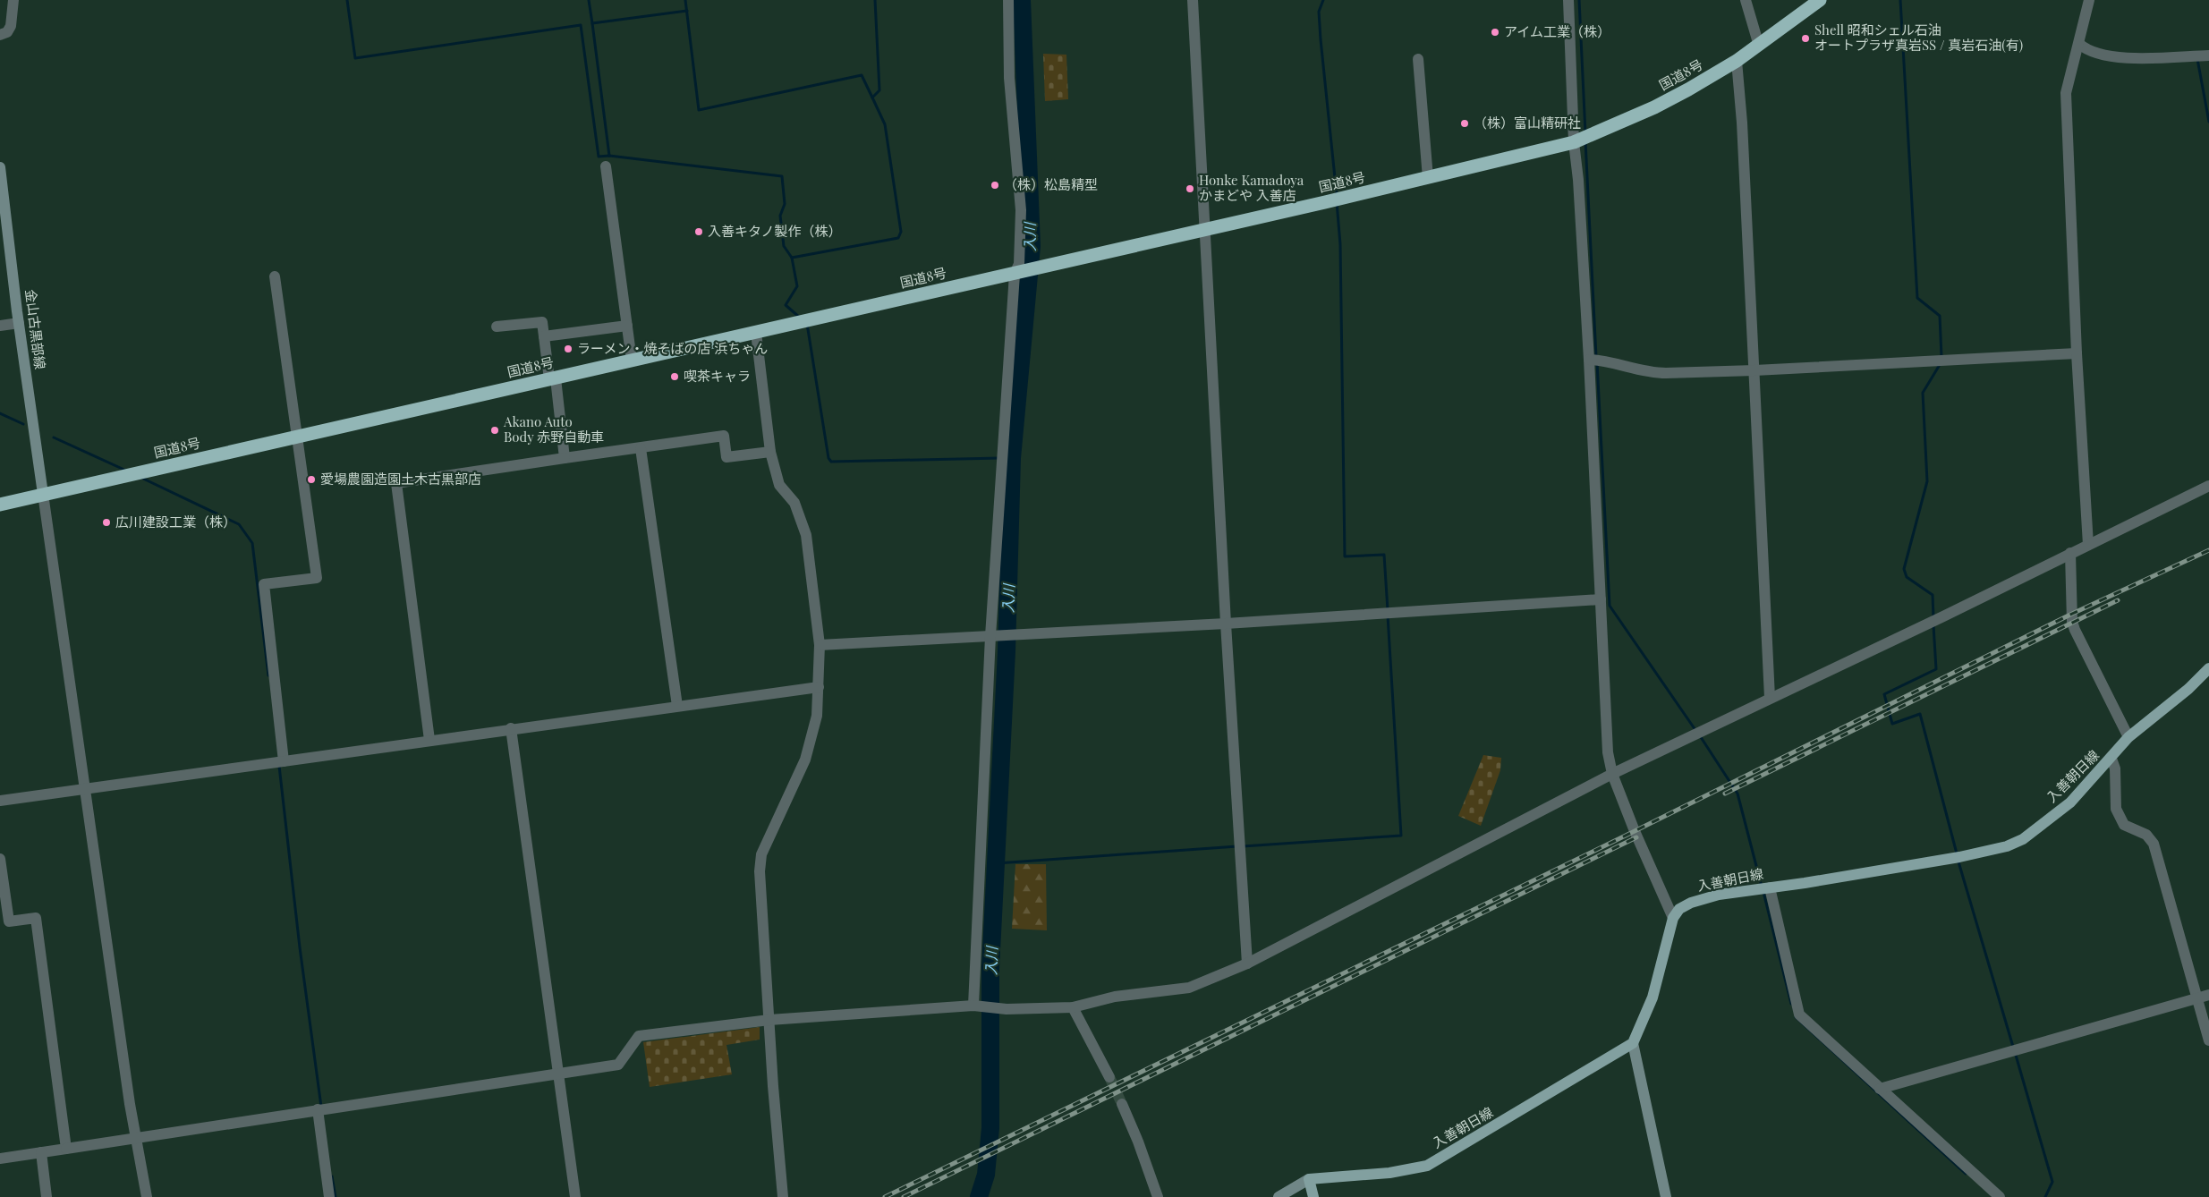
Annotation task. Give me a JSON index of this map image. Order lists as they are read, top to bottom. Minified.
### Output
{"streets":{"highway":["国道8号"],"main road":["金山古黒部線","入善朝日線"]},"crossings":[["国道8号","金山古黒部線"]],"water":["入川"],"places":["アイム工業（株）","Shell 昭和シェル石油 オートプラザ真岩SS / 真岩石油(有)","（株）富山精研社","（株）松島精型","Honke Kamadoya かまどや 入善店","入善キタノ製作（株）","ラーメン・焼そばの店 浜ちゃん","喫茶キャラ","Akano Auto Body 赤野自動車","愛場農園造園土木古黒部店","広川建設工業（株）"]}
